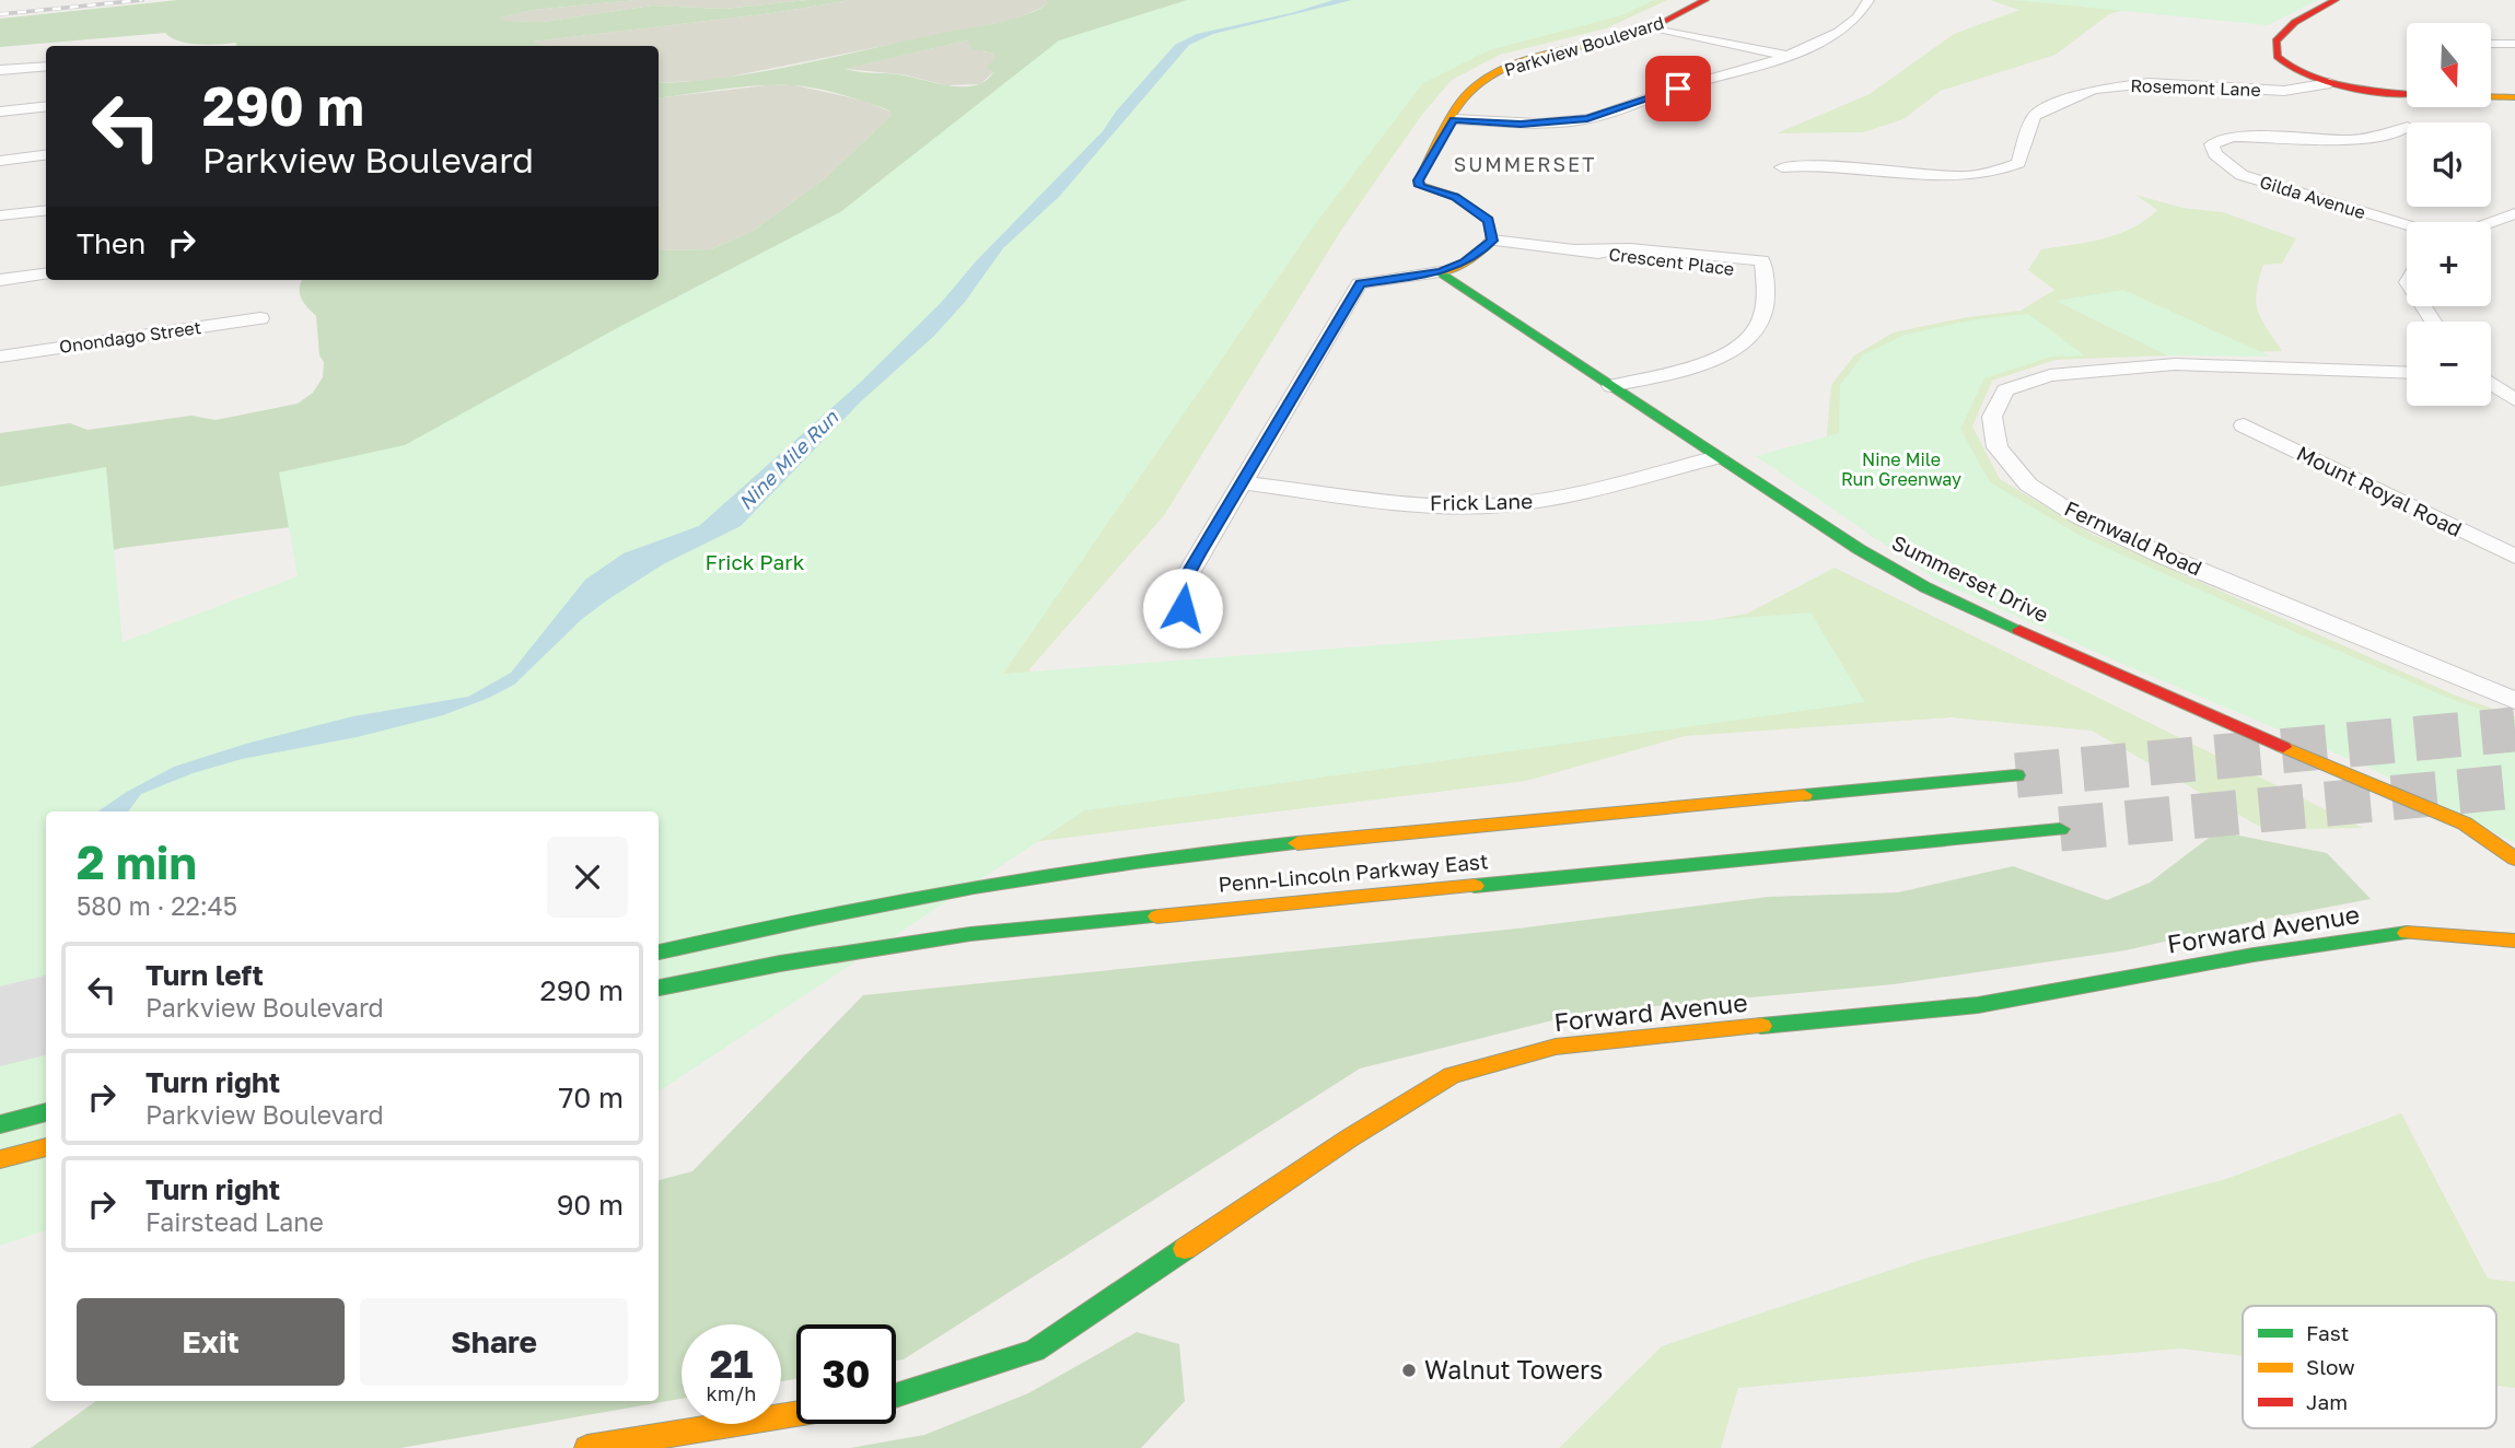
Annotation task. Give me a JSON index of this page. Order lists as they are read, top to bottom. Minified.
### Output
{"streets":{"main road":["Parkview Boulevard","Summerset Drive","Penn-Lincoln Parkway East","Forward Avenue"],"street":["Rosemont Lane","Gilda Avenue","Crescent Place","Onondago Street","Mount Royal Road","Frick Lane","Fernwald Road"]},"crossings":[["Parkview Boulevard","Crescent Place"],["Crescent Place","Summerset Drive"],["Frick Lane","Summerset Drive"]],"districts":["SUMMERSET"],"water":["Nine Mile Run"],"parks":["Nine Mile Run Greenway","Frick Park"],"places":["Walnut Towers"],"legend":["Fast","Slow","Jam"],"north":"bottom","page":{"map_buttons":["+","−"],"turn":["290 m","Parkview Boulevard"],"then":"Then","heading":["2 min","580 m · 22:45"],"list":[{"name":"Turn left","note":"Parkview Boulevard","value":"290 m"},{"name":"Turn right","note":"Parkview Boulevard","value":"70 m"},{"name":"Turn right","note":"Fairstead Lane","value":"90 m"}],"buttons":["Exit","Share"],"speed":"21 km/h","limit":"30"}}
